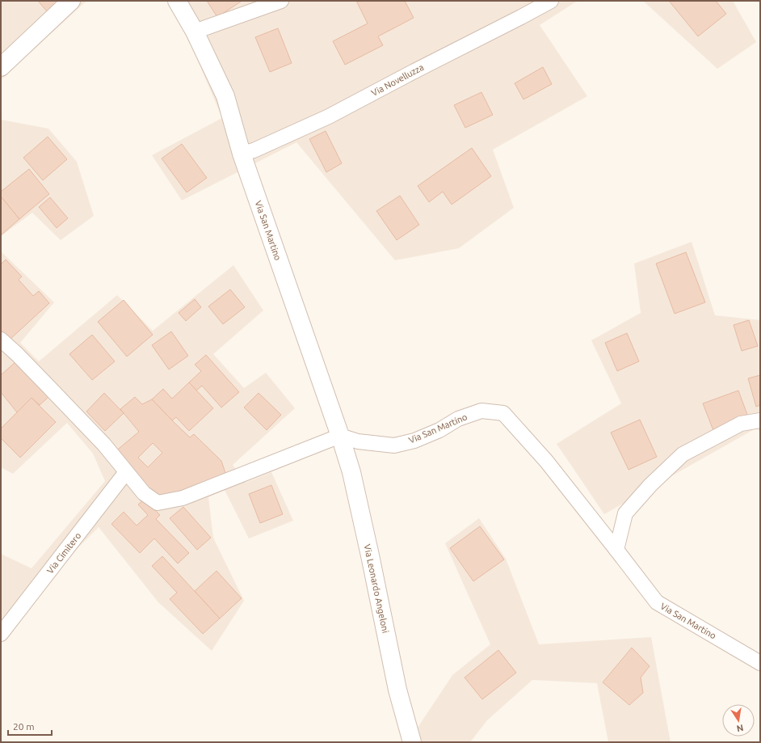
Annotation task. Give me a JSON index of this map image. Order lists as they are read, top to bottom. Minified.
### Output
{"streets":{"street":["Via Novelluzza","Via San Martino","Via Cimitero","Via Leonardo Angeloni"]},"crossings":[["Via Novelluzza","Via San Martino"],["Via San Martino","Via Leonardo Angeloni"]],"scale_bar":"20 m","north":"bottom"}
